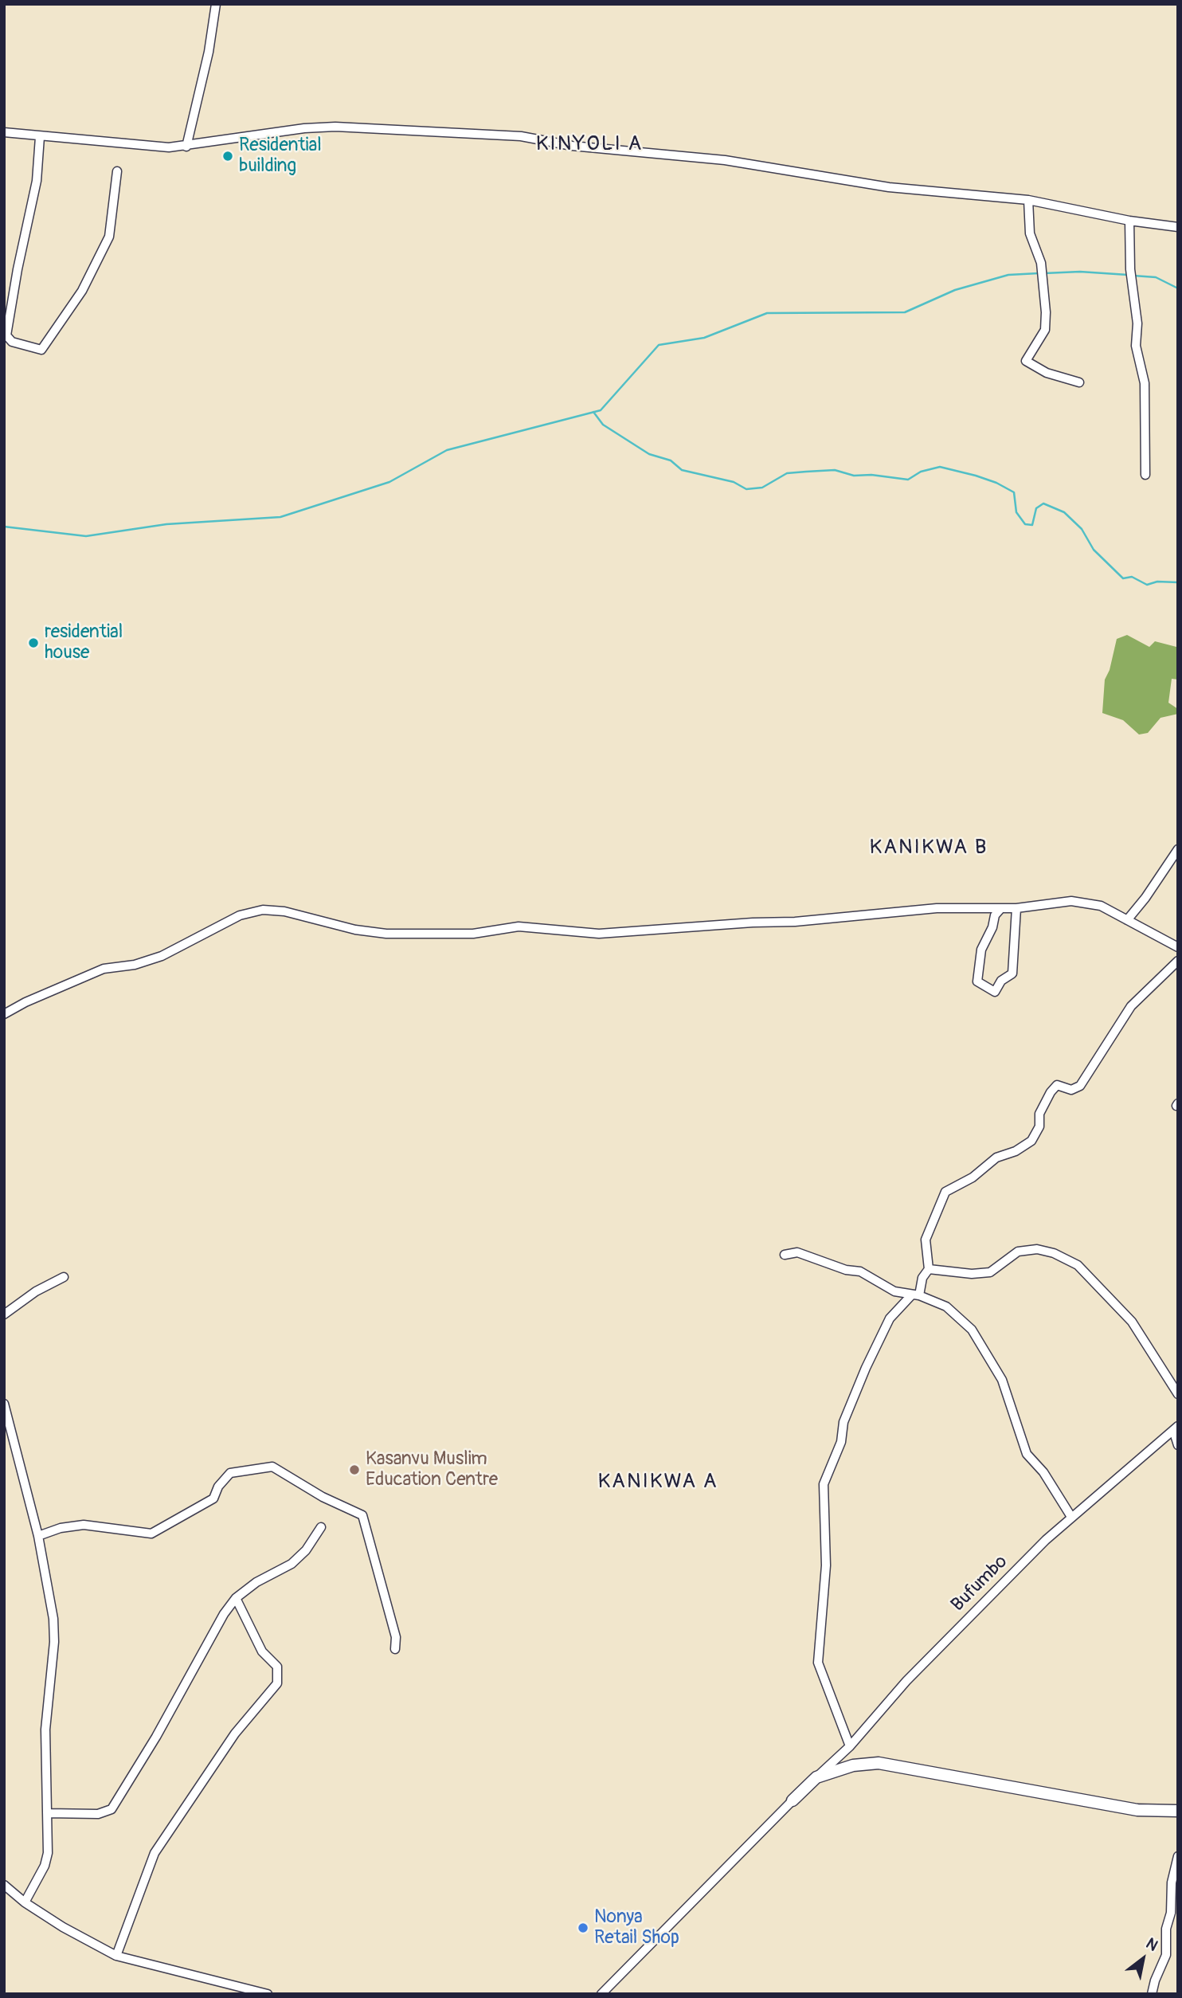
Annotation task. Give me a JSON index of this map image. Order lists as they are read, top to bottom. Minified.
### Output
{"streets":{"street":["Bufumbo"]},"districts":["KINYOLI A","KANIKWA B","KANIKWA A"],"places":["Residential building","residential house","Kasanvu Muslim Education Centre","Nonya Retail Shop"],"north":"top right"}
